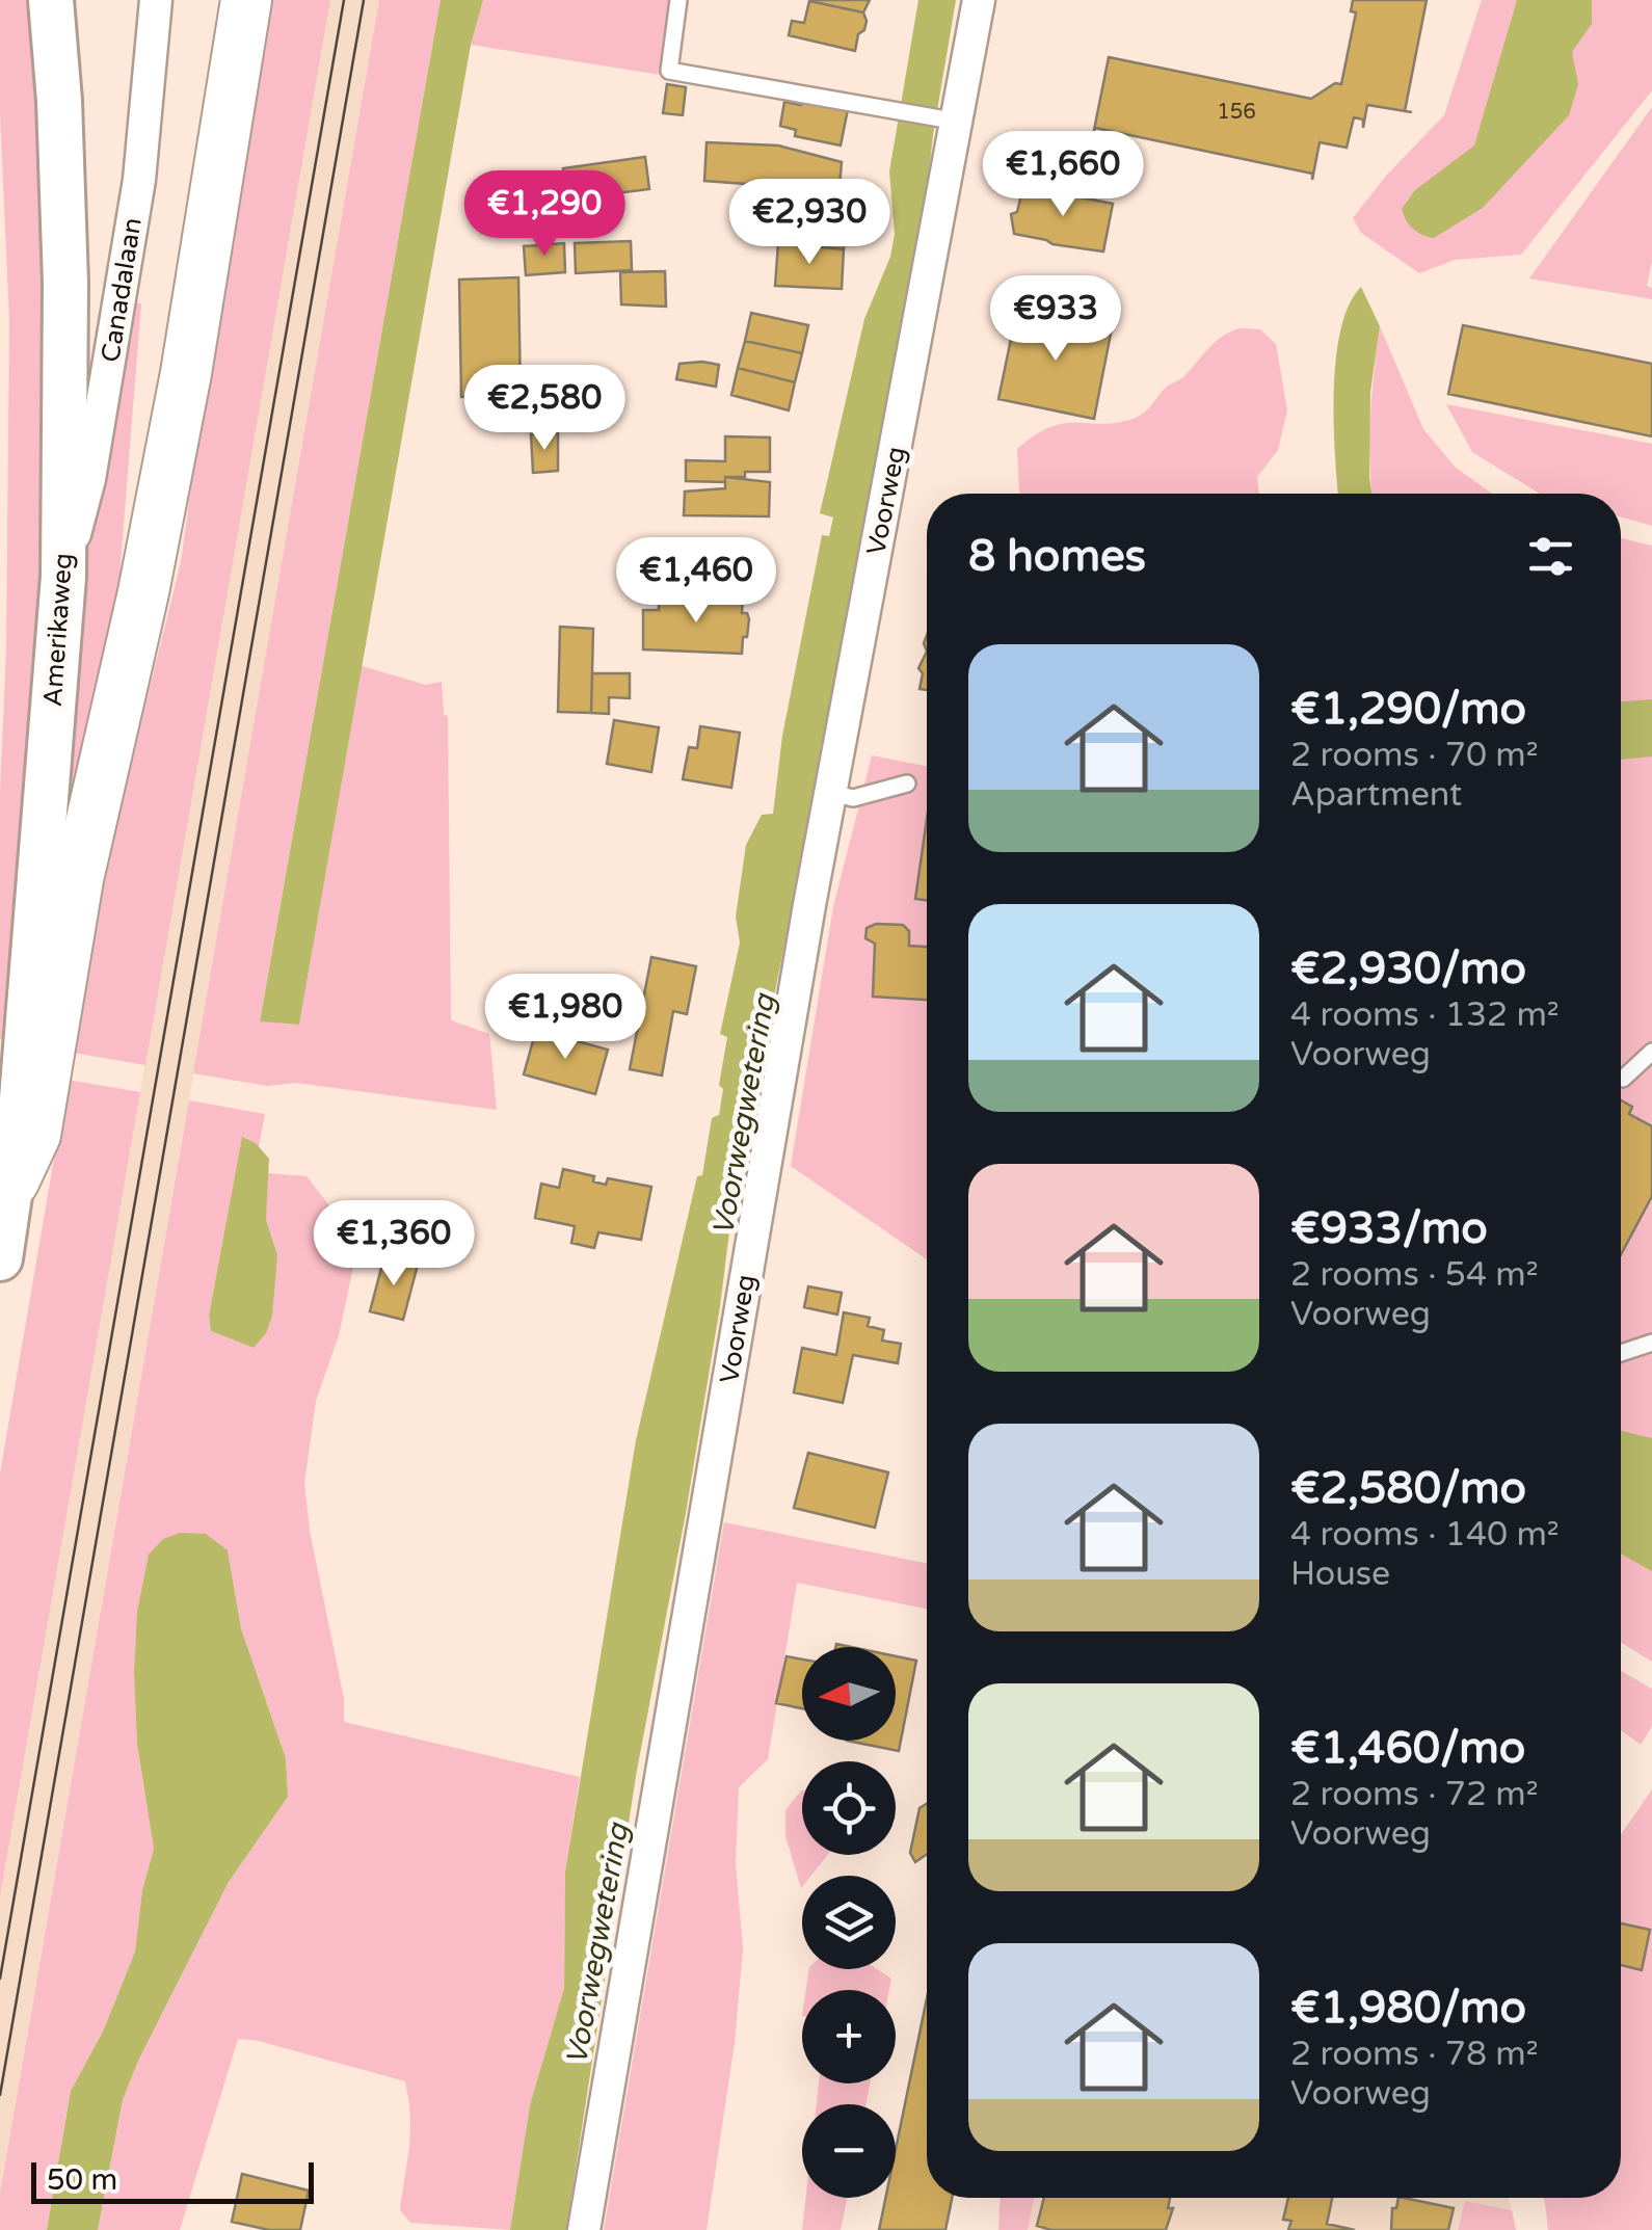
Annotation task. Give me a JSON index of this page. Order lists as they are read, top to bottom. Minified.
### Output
{"streets":{"main road":["Amerikaweg"],"street":["Canadalaan","Voorweg"]},"crossings":[["Canadalaan","Amerikaweg"]],"water":["Voorwegwetering"],"house_numbers":["156"],"scale_bar":"50 m","north":"left","page":{"price":["€1,660","€1,290","€2,930","€933","€2,580","€1,460","€1,980","€1,360"],"heading":"8 homes","list":[{"name":"€1,290/mo","note":"2 rooms · 70 m² · Apartment"},{"name":"€2,930/mo","note":"4 rooms · 132 m² · Voorweg"},{"name":"€933/mo","note":"2 rooms · 54 m² · Voorweg"},{"name":"€2,580/mo","note":"4 rooms · 140 m² · House"},{"name":"€1,460/mo","note":"2 rooms · 72 m² · Voorweg"},{"name":"€1,980/mo","note":"2 rooms · 78 m² · Voorweg"}],"map_buttons":["+","−"],"scale":"50 m"}}
